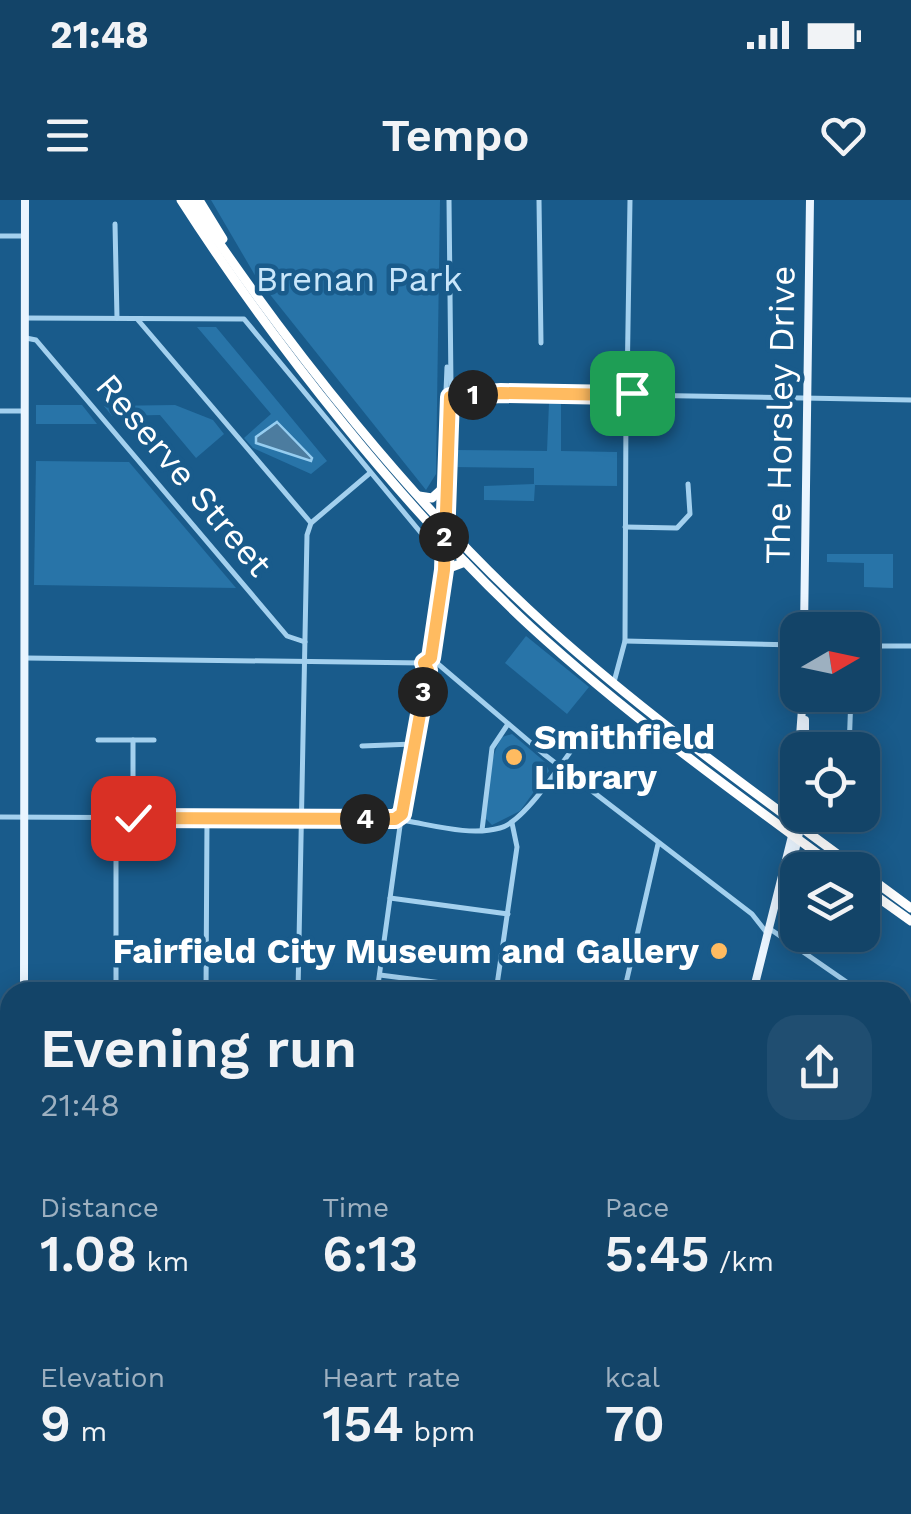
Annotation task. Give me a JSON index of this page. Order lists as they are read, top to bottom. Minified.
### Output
{"streets":{"main road":["The Horsley Drive"],"street":["Reserve Street"]},"parks":["Brenan Park"],"places":["Smithfield Library","Fairfield City Museum and Gallery"],"north":"right","page":{"status":"21:48","header":"Tempo","pins":["1","2","3","4"],"heading":["Evening run","21:48"],"stats":[["Distance","1.08 km"],["Time","6:13"],["Pace","5:45 /km"],["Elevation","9 m"],["Heart rate","154 bpm"],["kcal","70"]]}}
